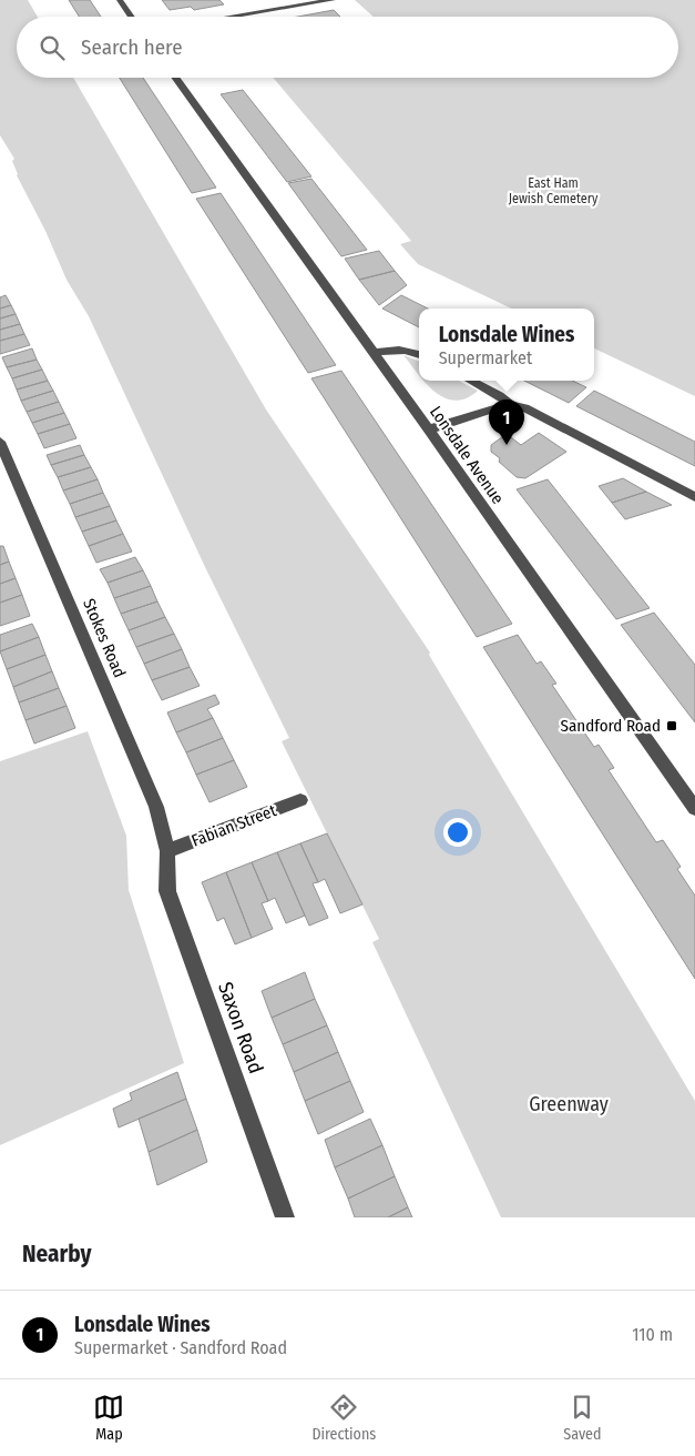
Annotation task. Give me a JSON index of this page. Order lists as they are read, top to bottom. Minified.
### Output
{"streets":{"street":["Lonsdale Avenue","Stokes Road","Fabian Street","Saxon Road"]},"crossings":[["Stokes Road","Fabian Street"],["Stokes Road","Saxon Road"],["Fabian Street","Saxon Road"]],"parks":["East Ham Jewish Cemetery","Greenway"],"places":{"transit":["Sandford Road"]},"page":{"search":"Search here","popup":["Lonsdale Wines","Supermarket"],"pins":"1","heading":"Nearby","list":[{"mark":"1","name":"Lonsdale Wines","note":"Supermarket · Sandford Road","value":"110 m"}],"nav":["Map","Directions","Saved"]}}
